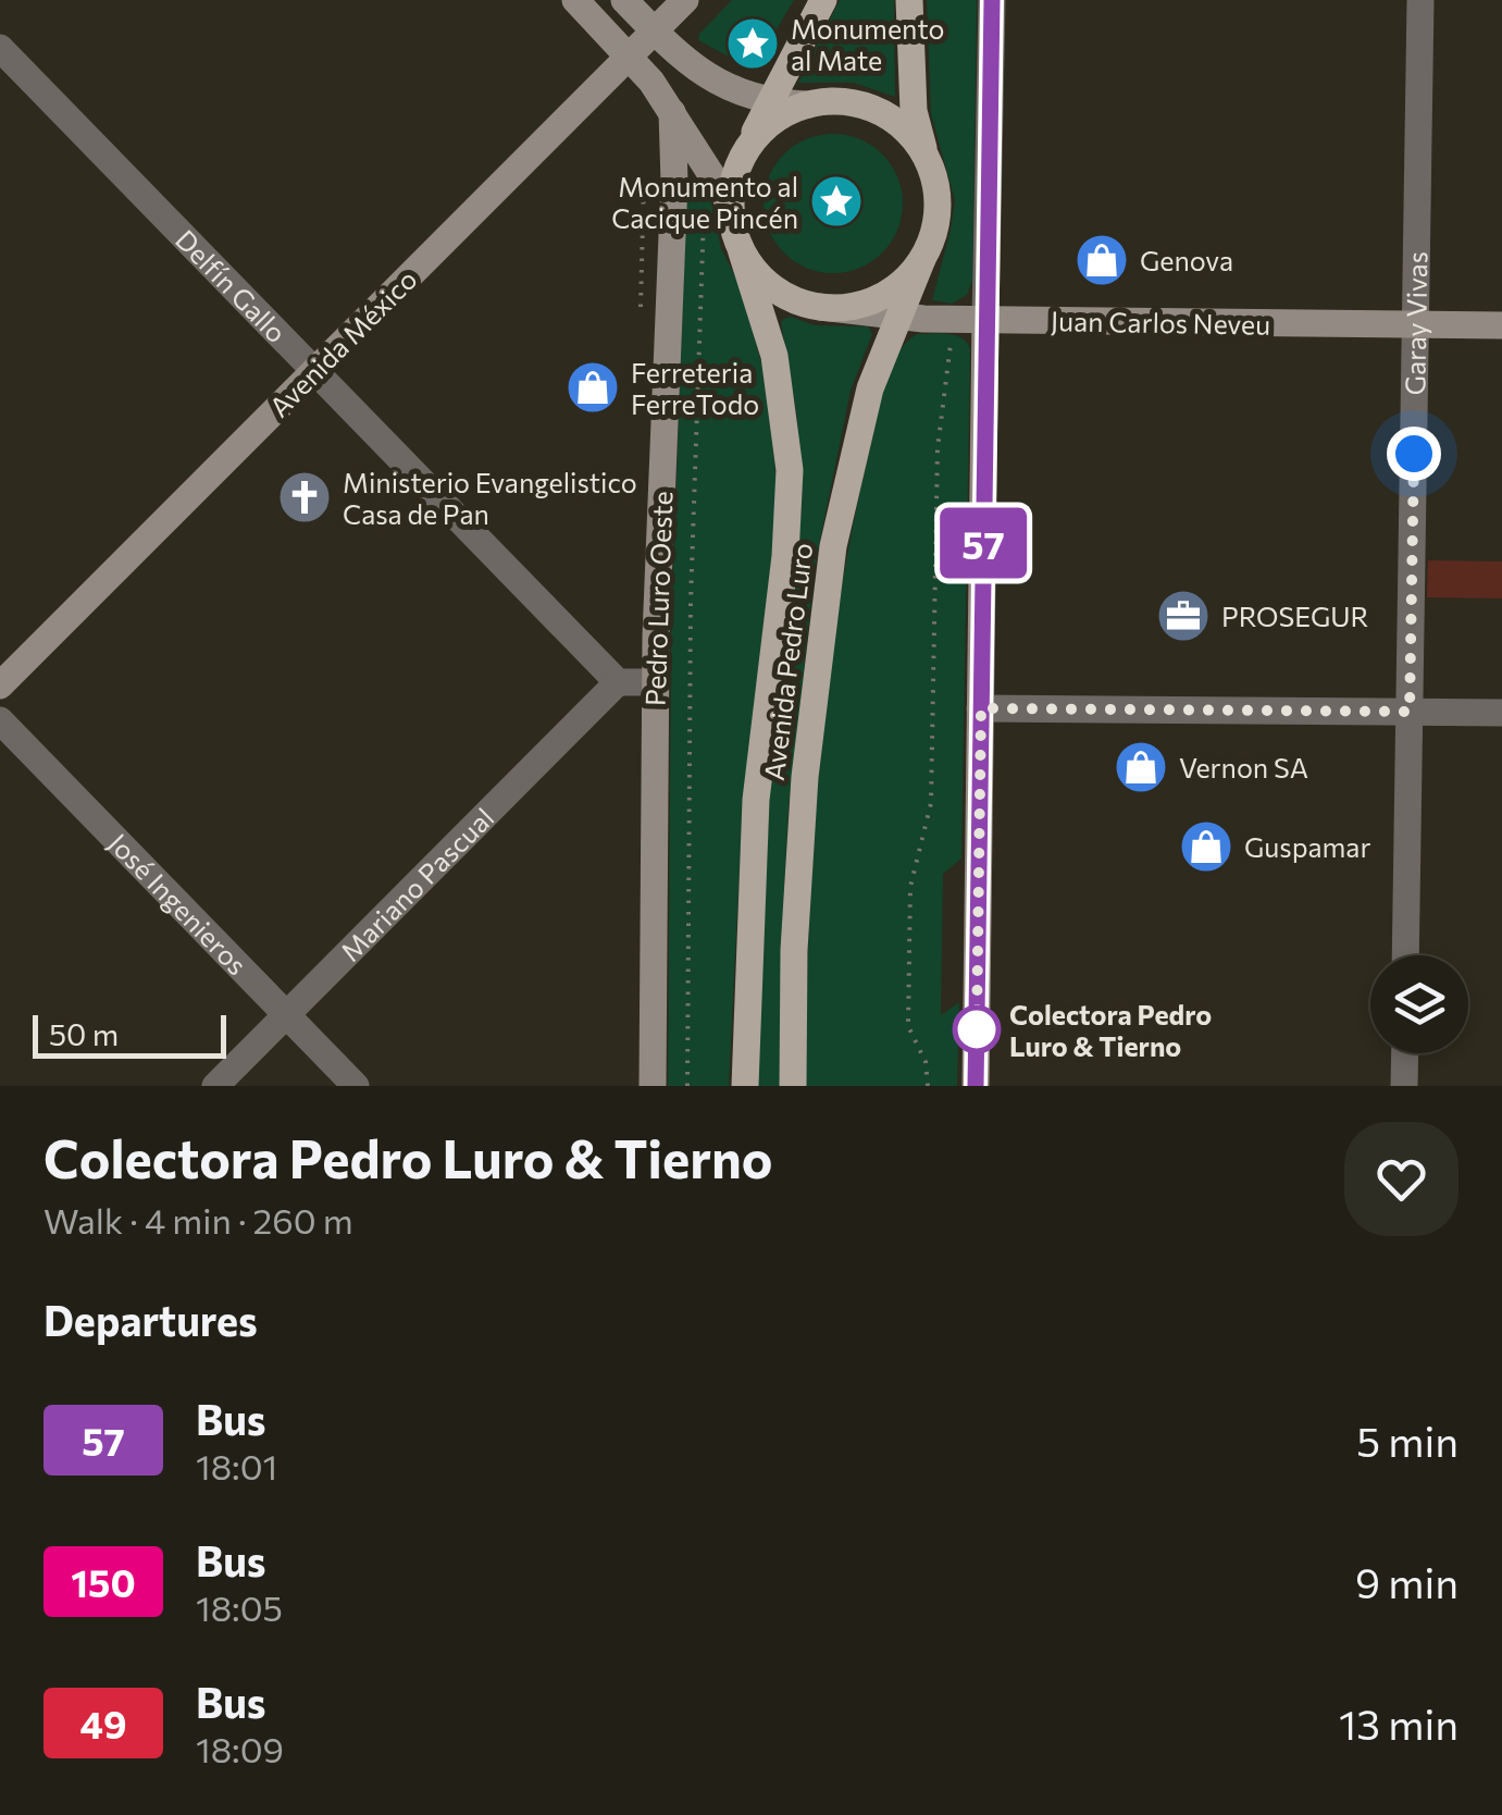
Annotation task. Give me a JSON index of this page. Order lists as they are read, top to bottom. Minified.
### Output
{"streets":{"main road":["Juan Carlos Neveu","Avenida México","Pedro Luro Oeste","Avenida Pedro Luro"],"street":["Delfín Gallo","Garay Vivas","Mariano Pascual","José Ingenieros"]},"crossings":[["Delfín Gallo","Avenida México"],["Delfín Gallo","Mariano Pascual"],["Juan Carlos Neveu","Garay Vivas"],["Juan Carlos Neveu","Avenida Pedro Luro"],["Mariano Pascual","José Ingenieros"]],"places":{"place":["Monumento al Mate","Monumento al Cacique Pincén"],"shop":["Genova","Ferreteria FerreTodo","Vernon SA","Guspamar"],"church":["Ministerio Evangelistico Casa de Pan"],"office":["PROSEGUR"],"other":["Colectora Pedro Luro & Tierno"]},"lines":["bus line 57"],"scale_bar":"50 m","page":{"on_map":"57","scale":"50 m","heading":[["Colectora Pedro Luro & Tierno","Walk · 4 min · 260 m"],"Departures"],"list":[{"mark":"57","name":"Bus","note":"18:01","value":"5 min"},{"mark":"150","name":"Bus","note":"18:05","value":"9 min"},{"mark":"49","name":"Bus","note":"18:09","value":"13 min"}]}}
